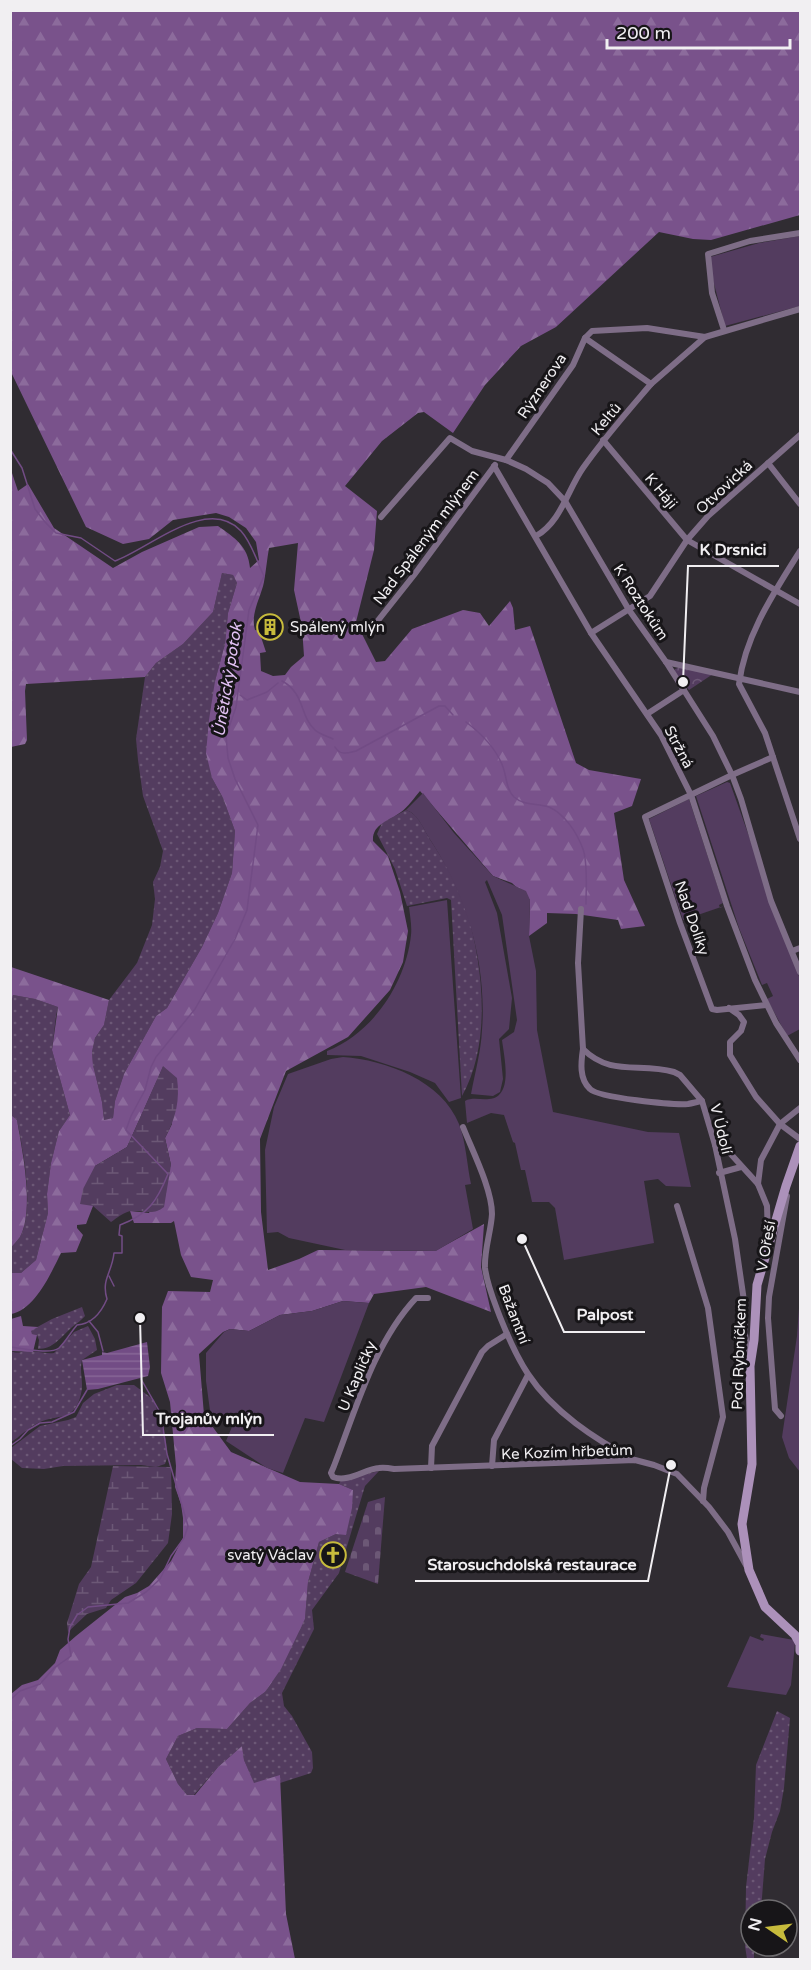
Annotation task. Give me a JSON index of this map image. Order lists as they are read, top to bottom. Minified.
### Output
{"streets":{"street":["Rýznerova","Keltů","Otvovická","K Háji","Nad Spáleným mlýnem","K Roztokům","Stržná","Nad Dolíky","V Údolí","V Ořeší","Bažantní","Pod Rybníčkem","U Kapličky","Ke Kozím hřbetům"]},"crossings":[["Rýznerova","K Roztokům"],["Keltů","K Háji"],["Keltů","K Roztokům"],["Keltů","Stržná"],["Otvovická","K Háji"],["Otvovická","K Roztokům"],["Otvovická","Stržná"],["Nad Spáleným mlýnem","Stržná"],["Stržná","Nad Dolíky"],["V Údolí","Pod Rybníčkem"],["V Ořeší","Pod Rybníčkem"],["Bažantní","Ke Kozím hřbetům"],["Pod Rybníčkem","Ke Kozím hřbetům"],["U Kapličky","Ke Kozím hřbetům"]],"water":["Únětický potok"],"places":{"building":["Spálený mlýn"],"other":["K Drsnici","Palpost","Trojanův mlýn","Starosuchdolská restaurace"],"church":["svatý Václav"]},"scale_bar":"200 m","north":"left"}
